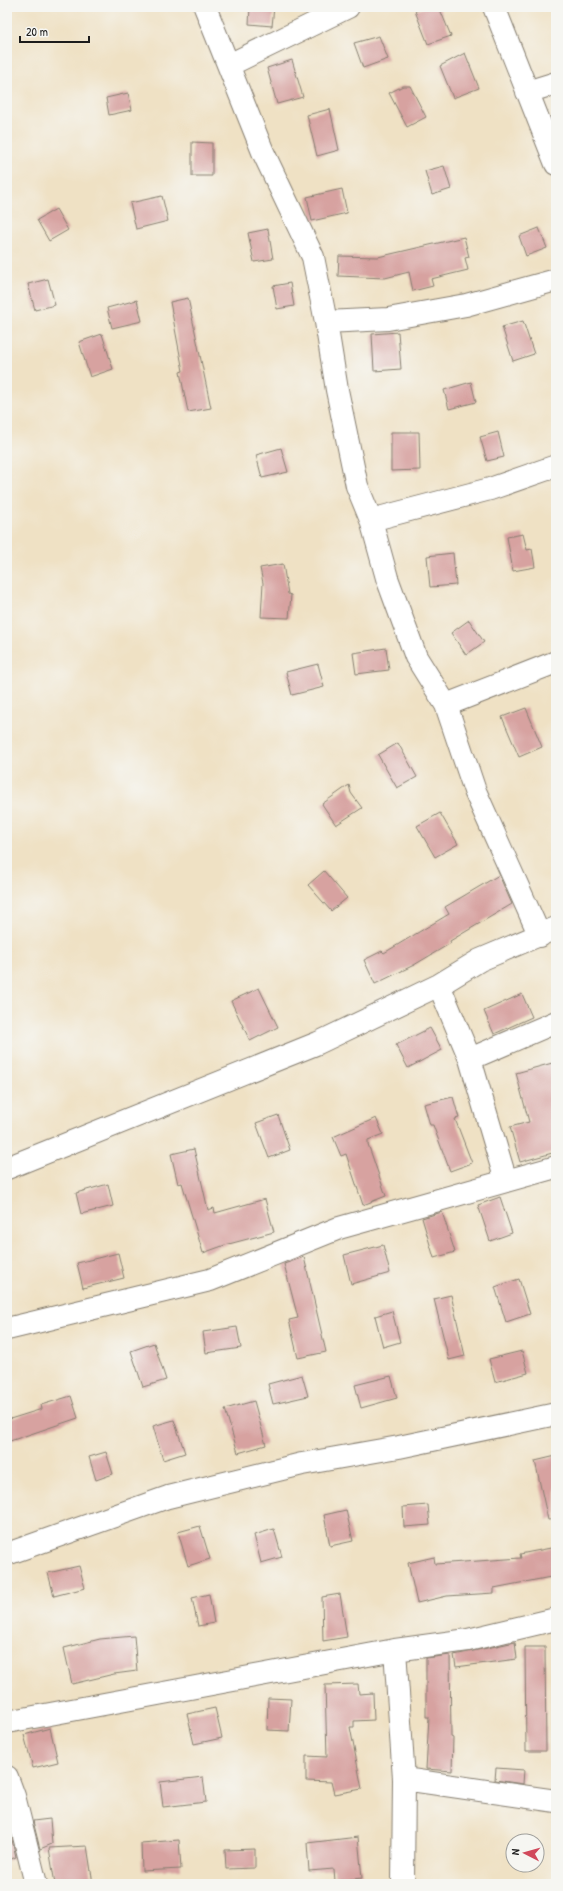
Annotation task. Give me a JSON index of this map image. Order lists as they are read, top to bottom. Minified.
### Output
{"scale_bar":"20 m","north":"left"}
